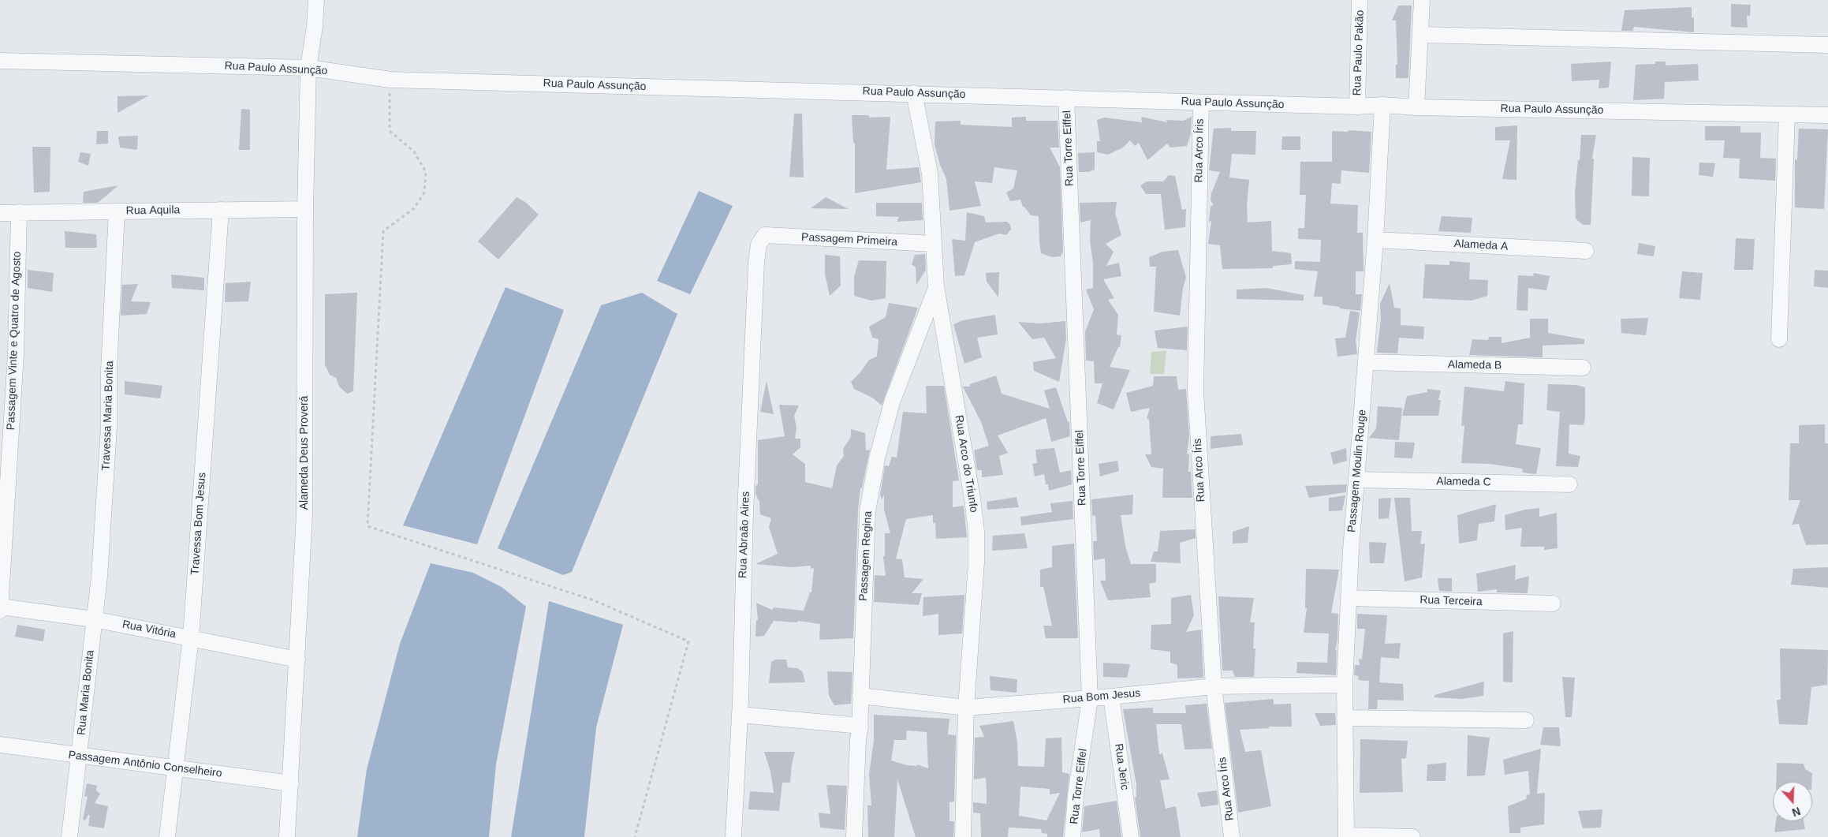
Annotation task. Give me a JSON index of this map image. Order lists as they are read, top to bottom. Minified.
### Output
{"streets":{"street":["Rua Paulo Pakão","Rua Paulo Assunção","Rua Torre Eiffel","Rua Arco Íris","Rua Aquila","Passagem Primeira","Alameda A","Passagem Vinte e Quatro de Agosto","Alameda B","Travessa Maria Bonita","Alameda Deus Proverá","Rua Arco do Triunfo","Passagem Moulin Rouge","Alameda C","Travessa Bom Jesus","Rua Abraão Aires","Passagem Regina","Rua Terceira","Rua Vitória","Rua Maria Bonita","Rua Bom Jesus","Passagem Antônio Conselheiro","Rua Jeric"]},"crossings":[["Rua Paulo Pakão","Rua Paulo Assunção"],["Rua Paulo Assunção","Rua Torre Eiffel"],["Rua Paulo Assunção","Rua Arco Íris"],["Rua Paulo Assunção","Alameda Deus Proverá"],["Rua Paulo Assunção","Rua Arco do Triunfo"],["Rua Paulo Assunção","Passagem Moulin Rouge"],["Rua Torre Eiffel","Rua Bom Jesus"],["Rua Arco Íris","Rua Bom Jesus"],["Rua Aquila","Passagem Vinte e Quatro de Agosto"],["Rua Aquila","Travessa Maria Bonita"],["Rua Aquila","Alameda Deus Proverá"],["Rua Aquila","Travessa Bom Jesus"],["Passagem Primeira","Rua Arco do Triunfo"],["Passagem Primeira","Rua Abraão Aires"],["Alameda A","Passagem Moulin Rouge"],["Passagem Vinte e Quatro de Agosto","Rua Vitória"],["Alameda B","Passagem Moulin Rouge"],["Travessa Maria Bonita","Rua Vitória"],["Travessa Maria Bonita","Rua Maria Bonita"],["Alameda Deus Proverá","Rua Vitória"],["Alameda Deus Proverá","Passagem Antônio Conselheiro"],["Rua Arco do Triunfo","Passagem Regina"],["Rua Arco do Triunfo","Rua Bom Jesus"],["Passagem Moulin Rouge","Alameda C"],["Passagem Moulin Rouge","Rua Terceira"],["Passagem Moulin Rouge","Rua Bom Jesus"],["Travessa Bom Jesus","Rua Vitória"],["Travessa Bom Jesus","Passagem Antônio Conselheiro"],["Passagem Regina","Rua Bom Jesus"],["Rua Vitória","Rua Maria Bonita"],["Rua Maria Bonita","Passagem Antônio Conselheiro"],["Rua Bom Jesus","Rua Jeric"]],"north":"bottom"}
